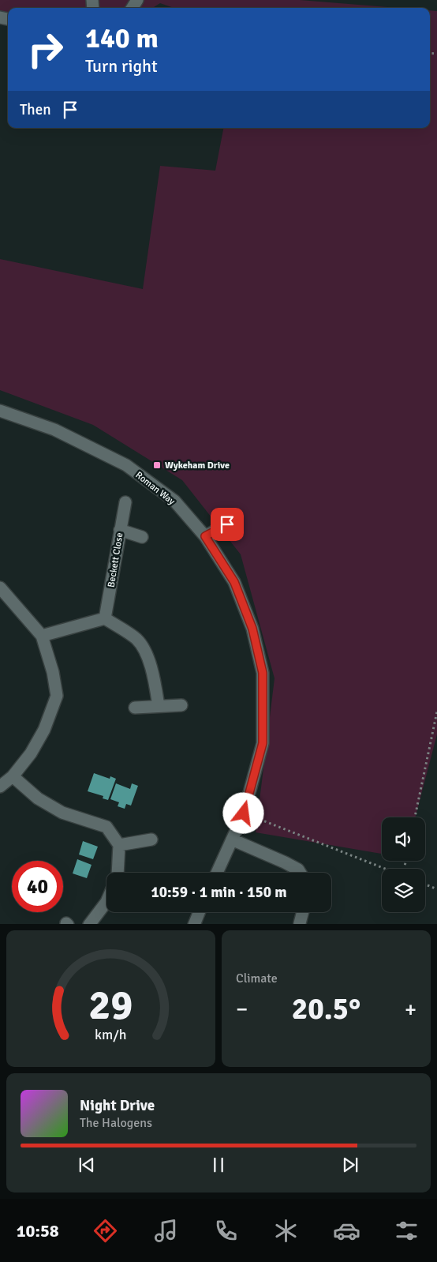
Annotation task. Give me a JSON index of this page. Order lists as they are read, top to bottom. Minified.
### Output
{"streets":{"street":["Roman Way","Beckett Close"]},"places":{"transit":["Wykeham Drive"]},"page":{"turn":["140 m","Turn right"],"then":"Then","limit":"40","trip":"10:59 · 1 min · 150 m","tile":"Climate","heat":["−","20.5°","+"],"song":["Night Drive","The Halogens"],"tabs":"10:58","gauge":["29","km/h"]}}
